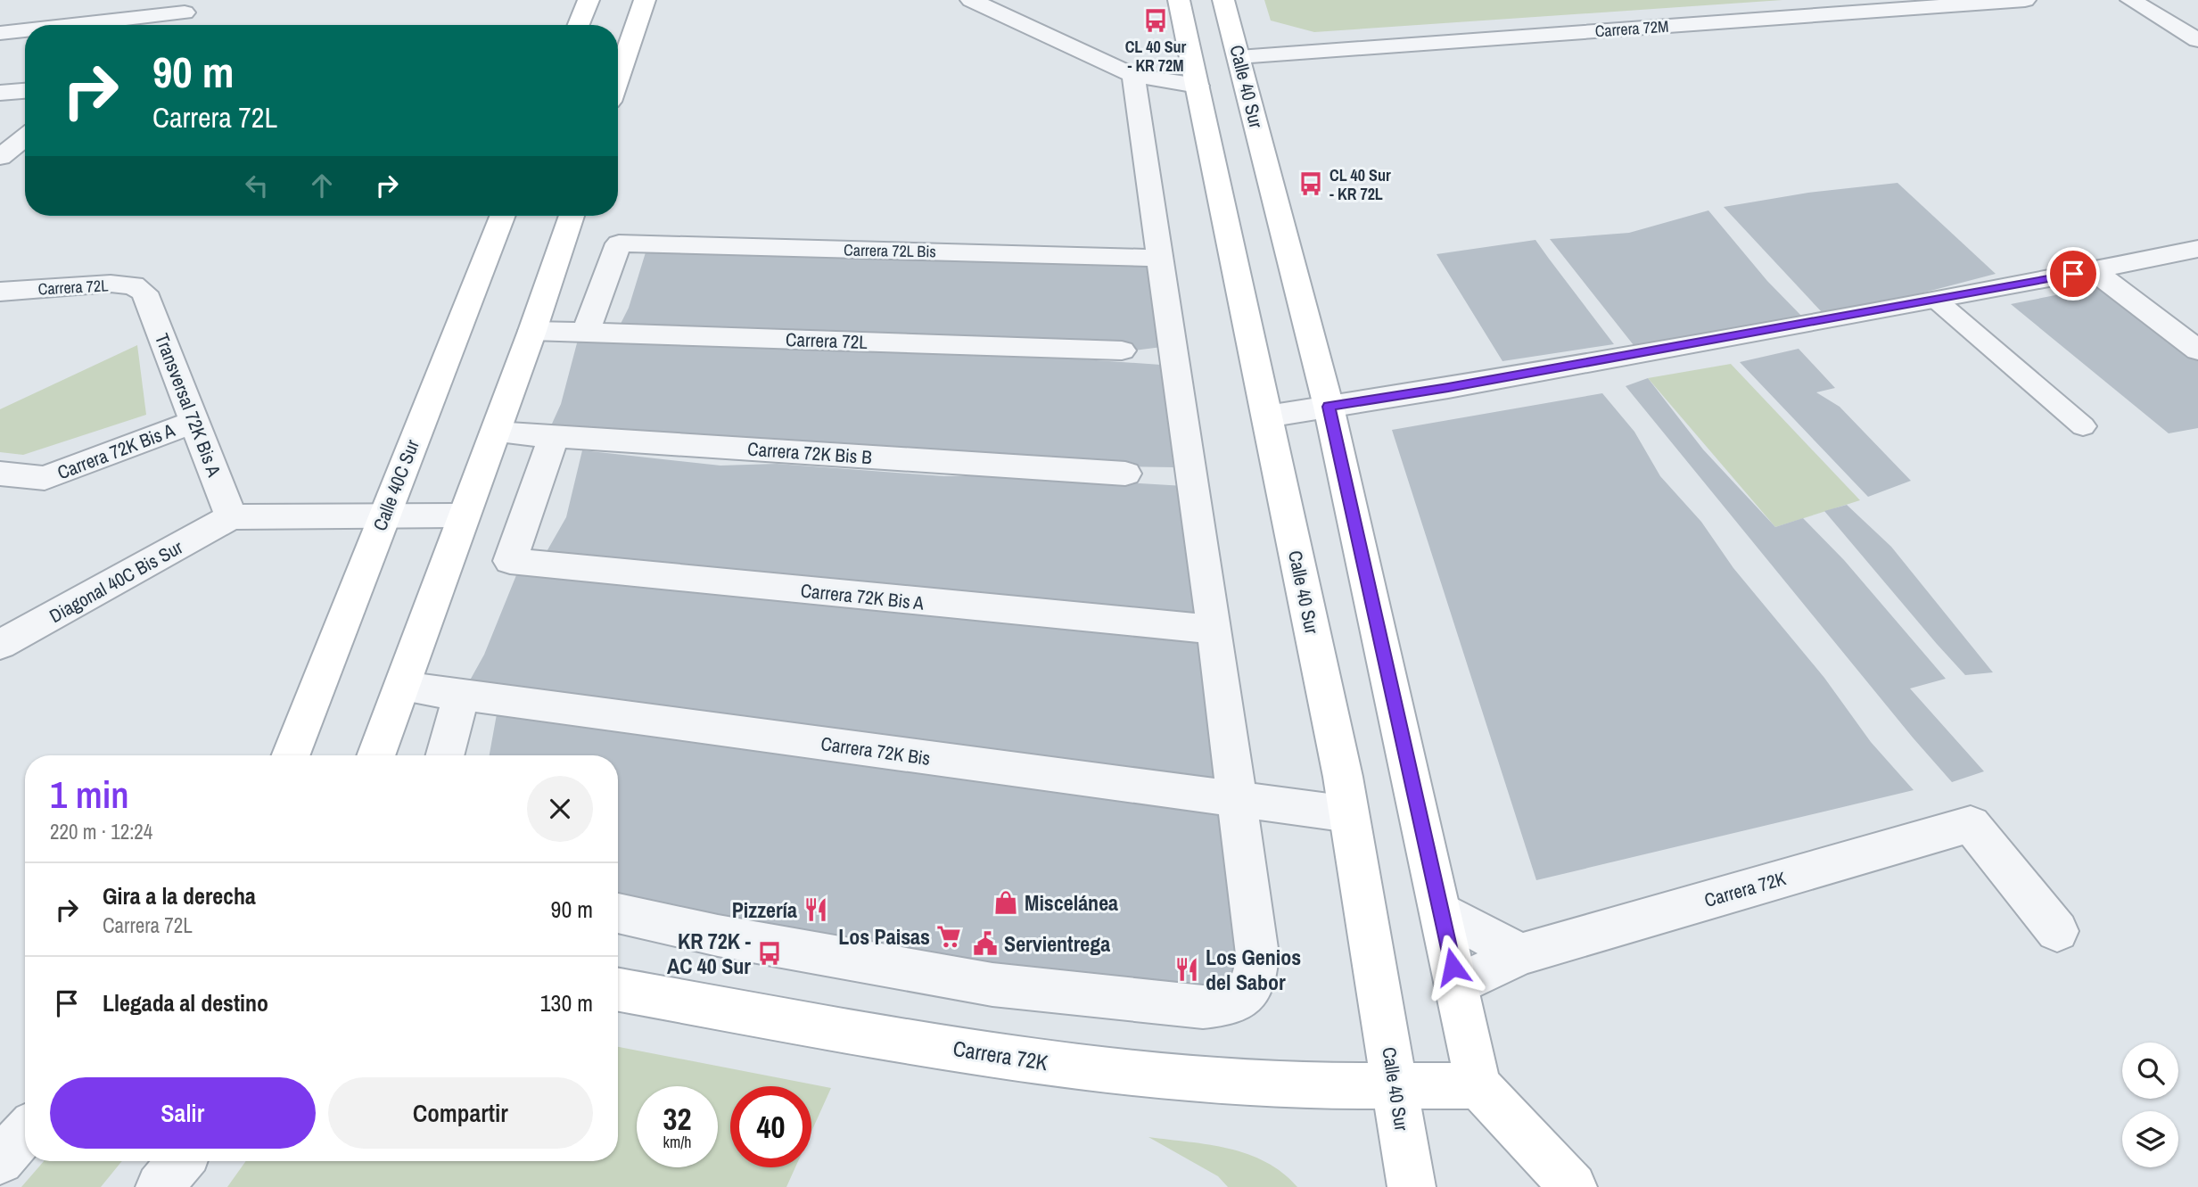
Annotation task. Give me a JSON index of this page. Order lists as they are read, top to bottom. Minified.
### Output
{"streets":{"street":["Carrera 72M","Calle 40 Sur","Carrera 72L Bis","Carrera 72L","Transversal 72K Bis A","Carrera 72K Bis A","Carrera 72K Bis B","Calle 40C Sur","Diagonal 40C Bis Sur","Carrera 72K Bis","Carrera 72K"]},"crossings":[["Carrera 72M","Calle 40 Sur"],["Calle 40 Sur","Carrera 72K Bis"],["Calle 40 Sur","Carrera 72K"],["Carrera 72L Bis","Carrera 72L"],["Carrera 72L","Transversal 72K Bis A"],["Transversal 72K Bis A","Carrera 72K Bis A"],["Transversal 72K Bis A","Diagonal 40C Bis Sur"],["Carrera 72K Bis A","Carrera 72K Bis B"]],"places":{"bus stop":["CL 40 Sur - KR 72M","CL 40 Sur - KR 72L","KR 72K - AC 40 Sur"],"shop":["Miscelánea"],"restaurant":["Pizzería","Los Genios del Sabor"],"supermarket":["Los Paisas"],"public building":["Servientrega"]},"page":{"turn":["90 m","Carrera 72L"],"heading":["1 min","220 m · 12:24"],"list":[{"name":"Gira a la derecha","note":"Carrera 72L","value":"90 m"},{"name":"Llegada al destino","value":"130 m"}],"buttons":["Salir","Compartir"],"speed":"32 km/h","limit":"40"}}
